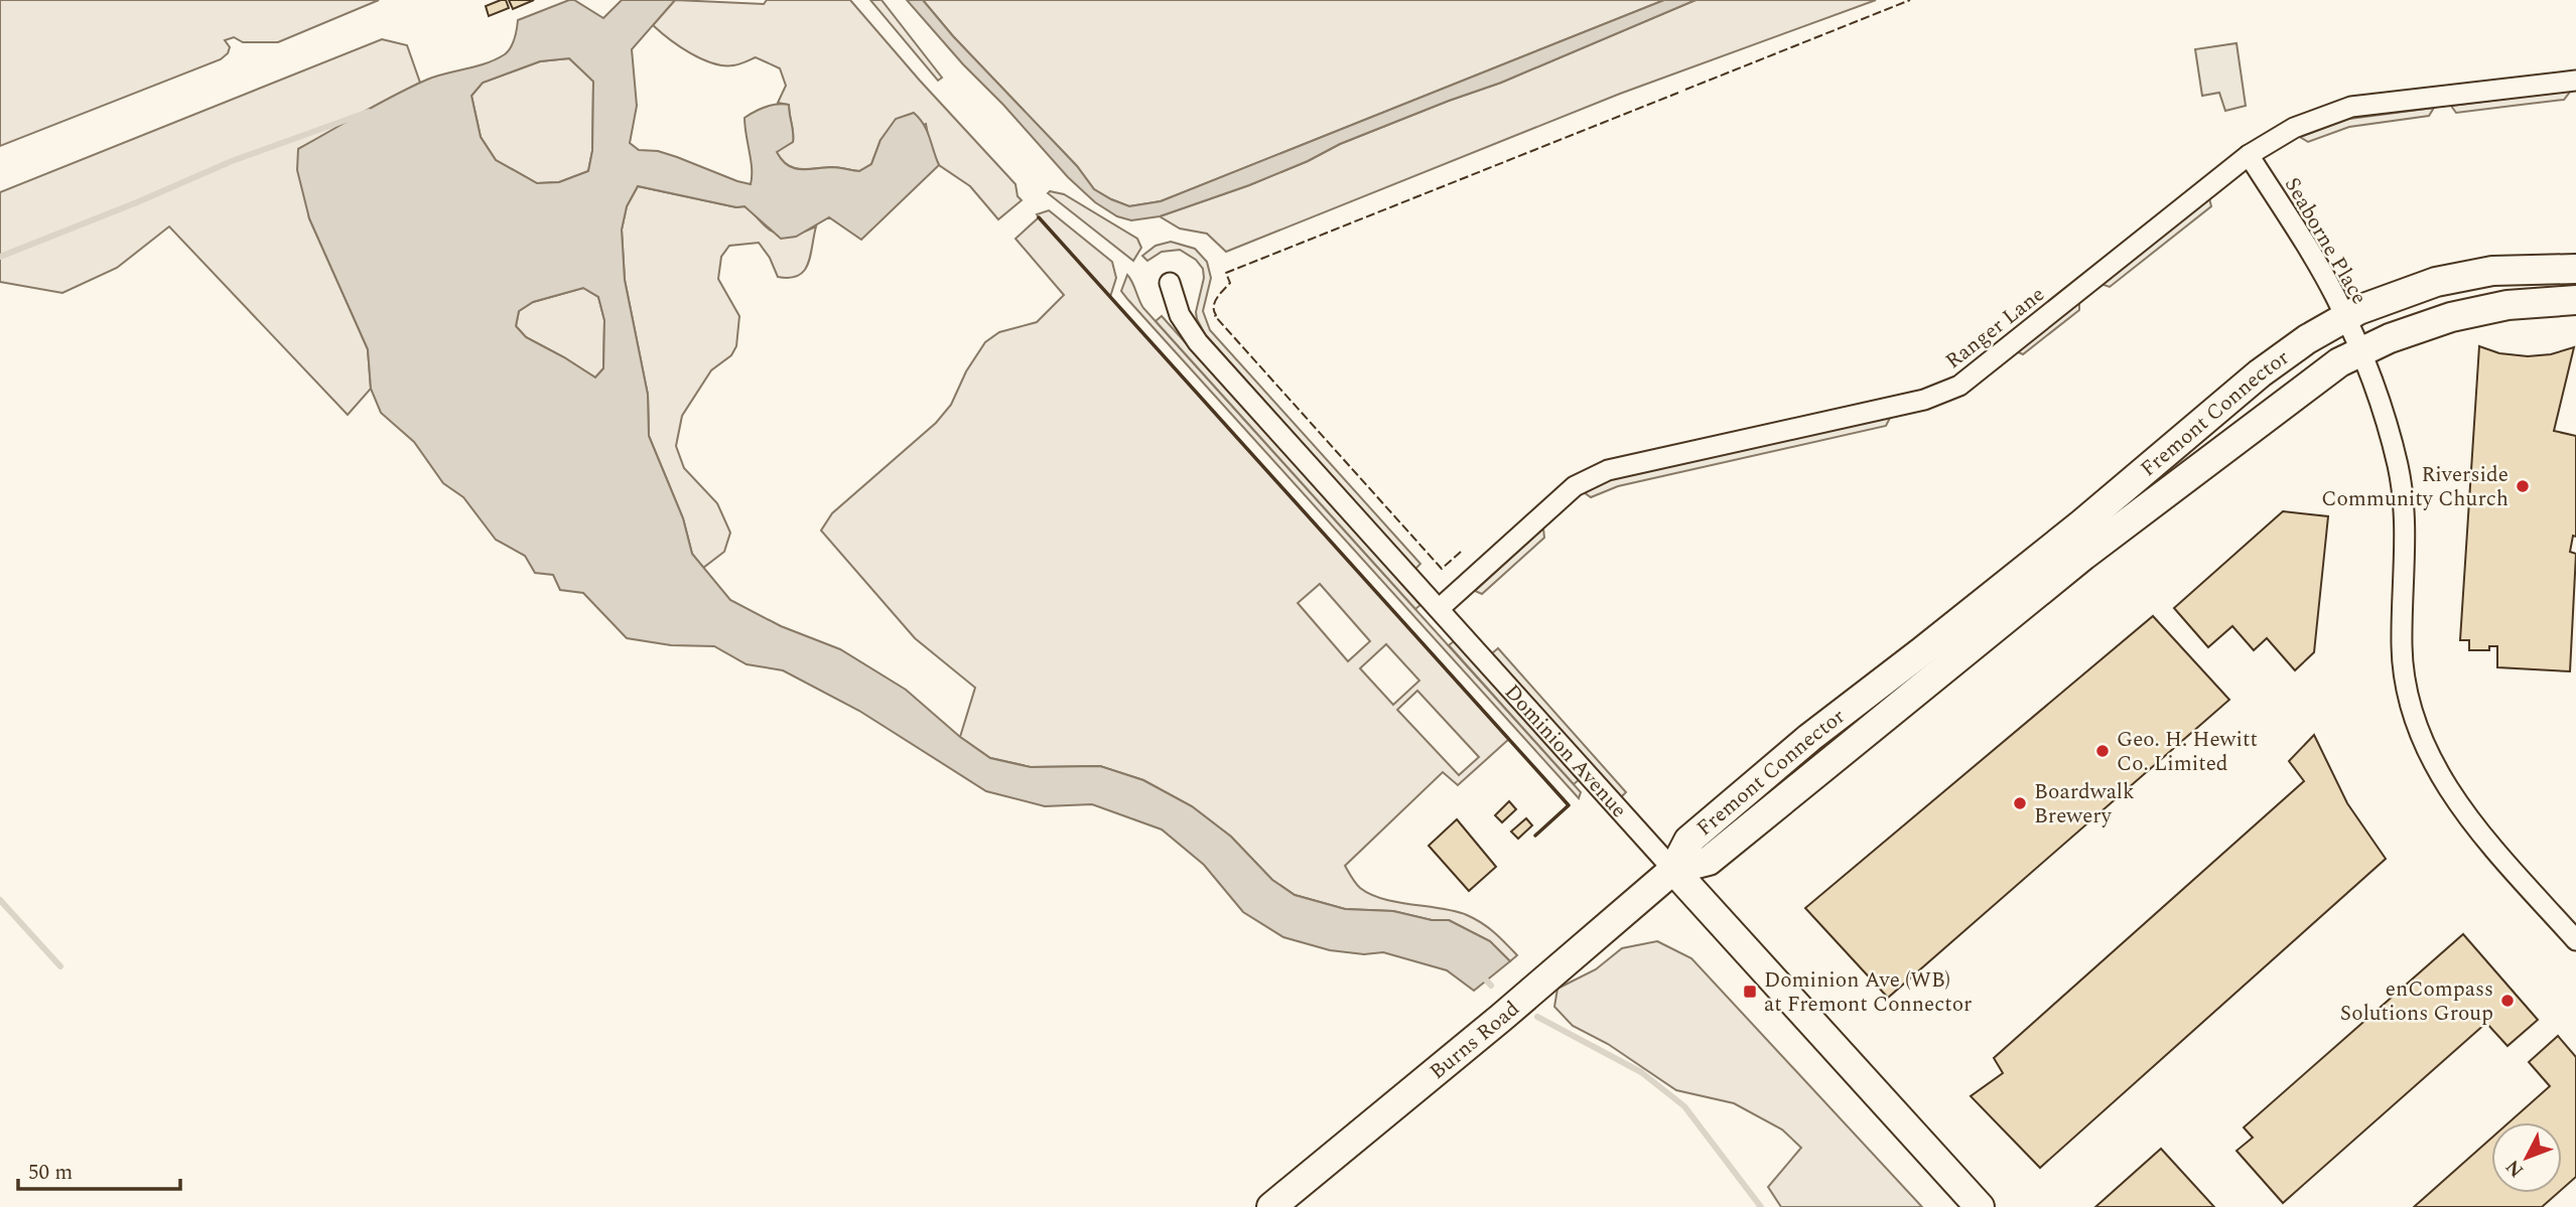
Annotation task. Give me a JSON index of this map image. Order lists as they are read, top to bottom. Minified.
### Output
{"streets":{"main road":["Fremont Connector","Dominion Avenue","Burns Road"],"street":["Seaborne Place","Ranger Lane"]},"crossings":[["Seaborne Place","Ranger Lane"],["Seaborne Place","Fremont Connector"],["Ranger Lane","Dominion Avenue"],["Fremont Connector","Dominion Avenue"],["Fremont Connector","Burns Road"],["Dominion Avenue","Burns Road"]],"places":{"other":["Riverside Community Church","Geo. H. Hewitt Co. Limited","Boardwalk Brewery","enCompass Solutions Group"],"transit":["Dominion Ave (WB) at Fremont Connector"]},"scale_bar":"50 m","north":"bottom left"}
